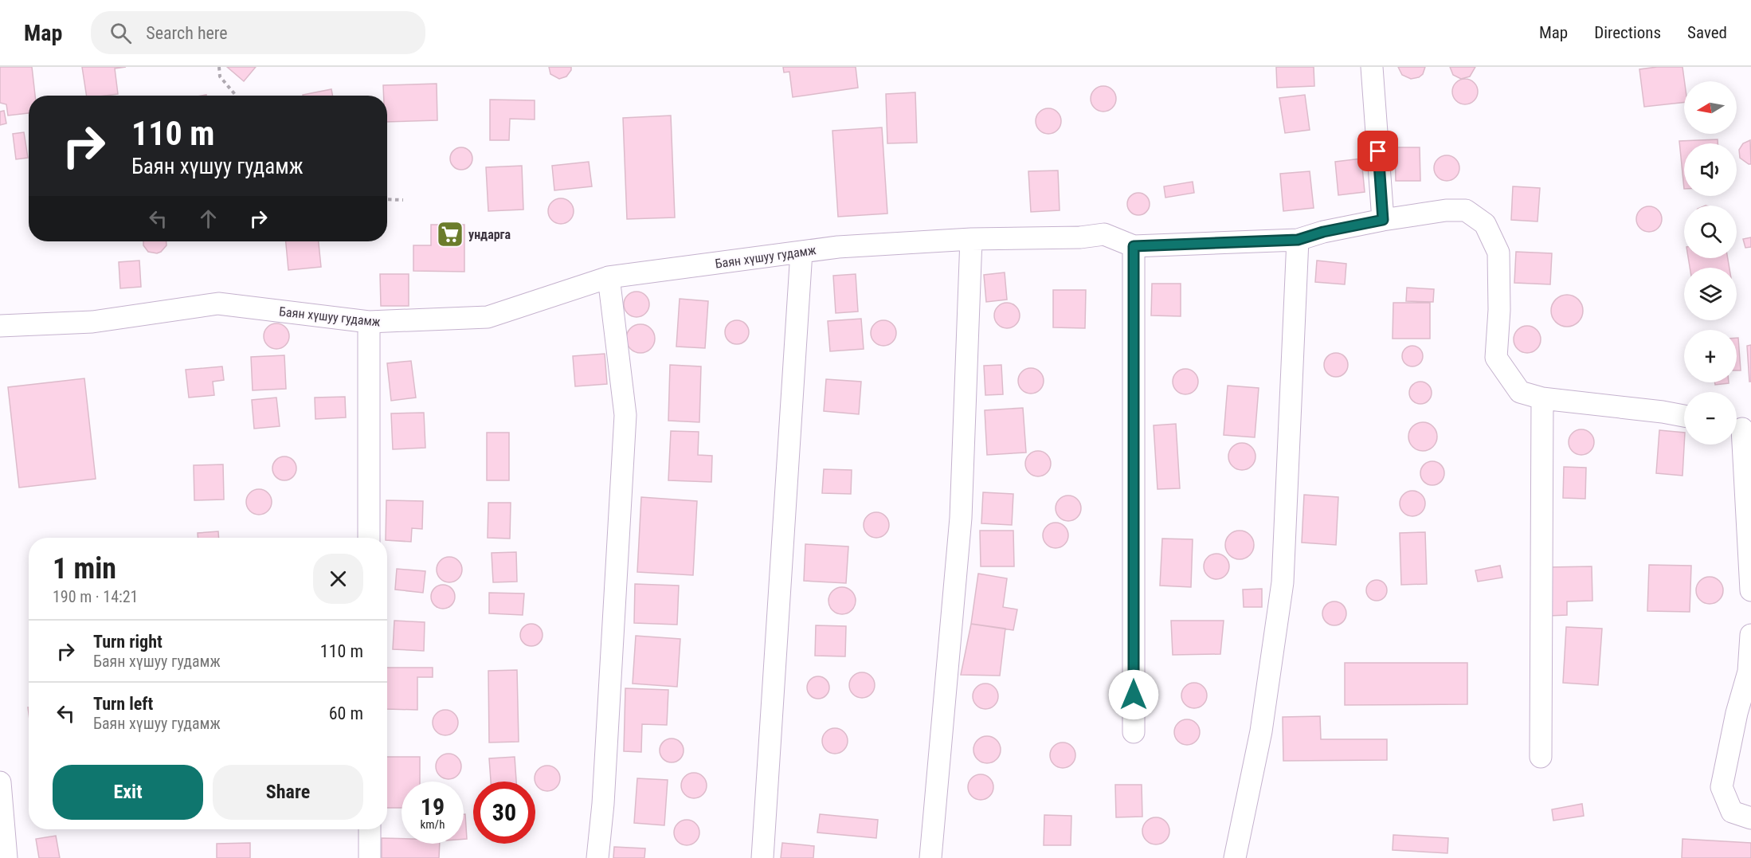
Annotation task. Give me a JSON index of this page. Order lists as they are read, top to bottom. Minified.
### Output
{"streets":{"street":["Баян хүшуу гудамж"]},"places":{"supermarket":["ундарга"]},"north":"left","page":{"header":"Map","search":"Search here","nav":["Map","Directions","Saved"],"map_buttons":["+","−"],"turn":["110 m","Баян хүшуу гудамж"],"heading":["1 min","190 m · 14:21"],"list":[{"name":"Turn right","note":"Баян хүшуу гудамж","value":"110 m"},{"name":"Turn left","note":"Баян хүшуу гудамж","value":"60 m"}],"buttons":["Exit","Share"],"speed":"19 km/h","limit":"30"}}
